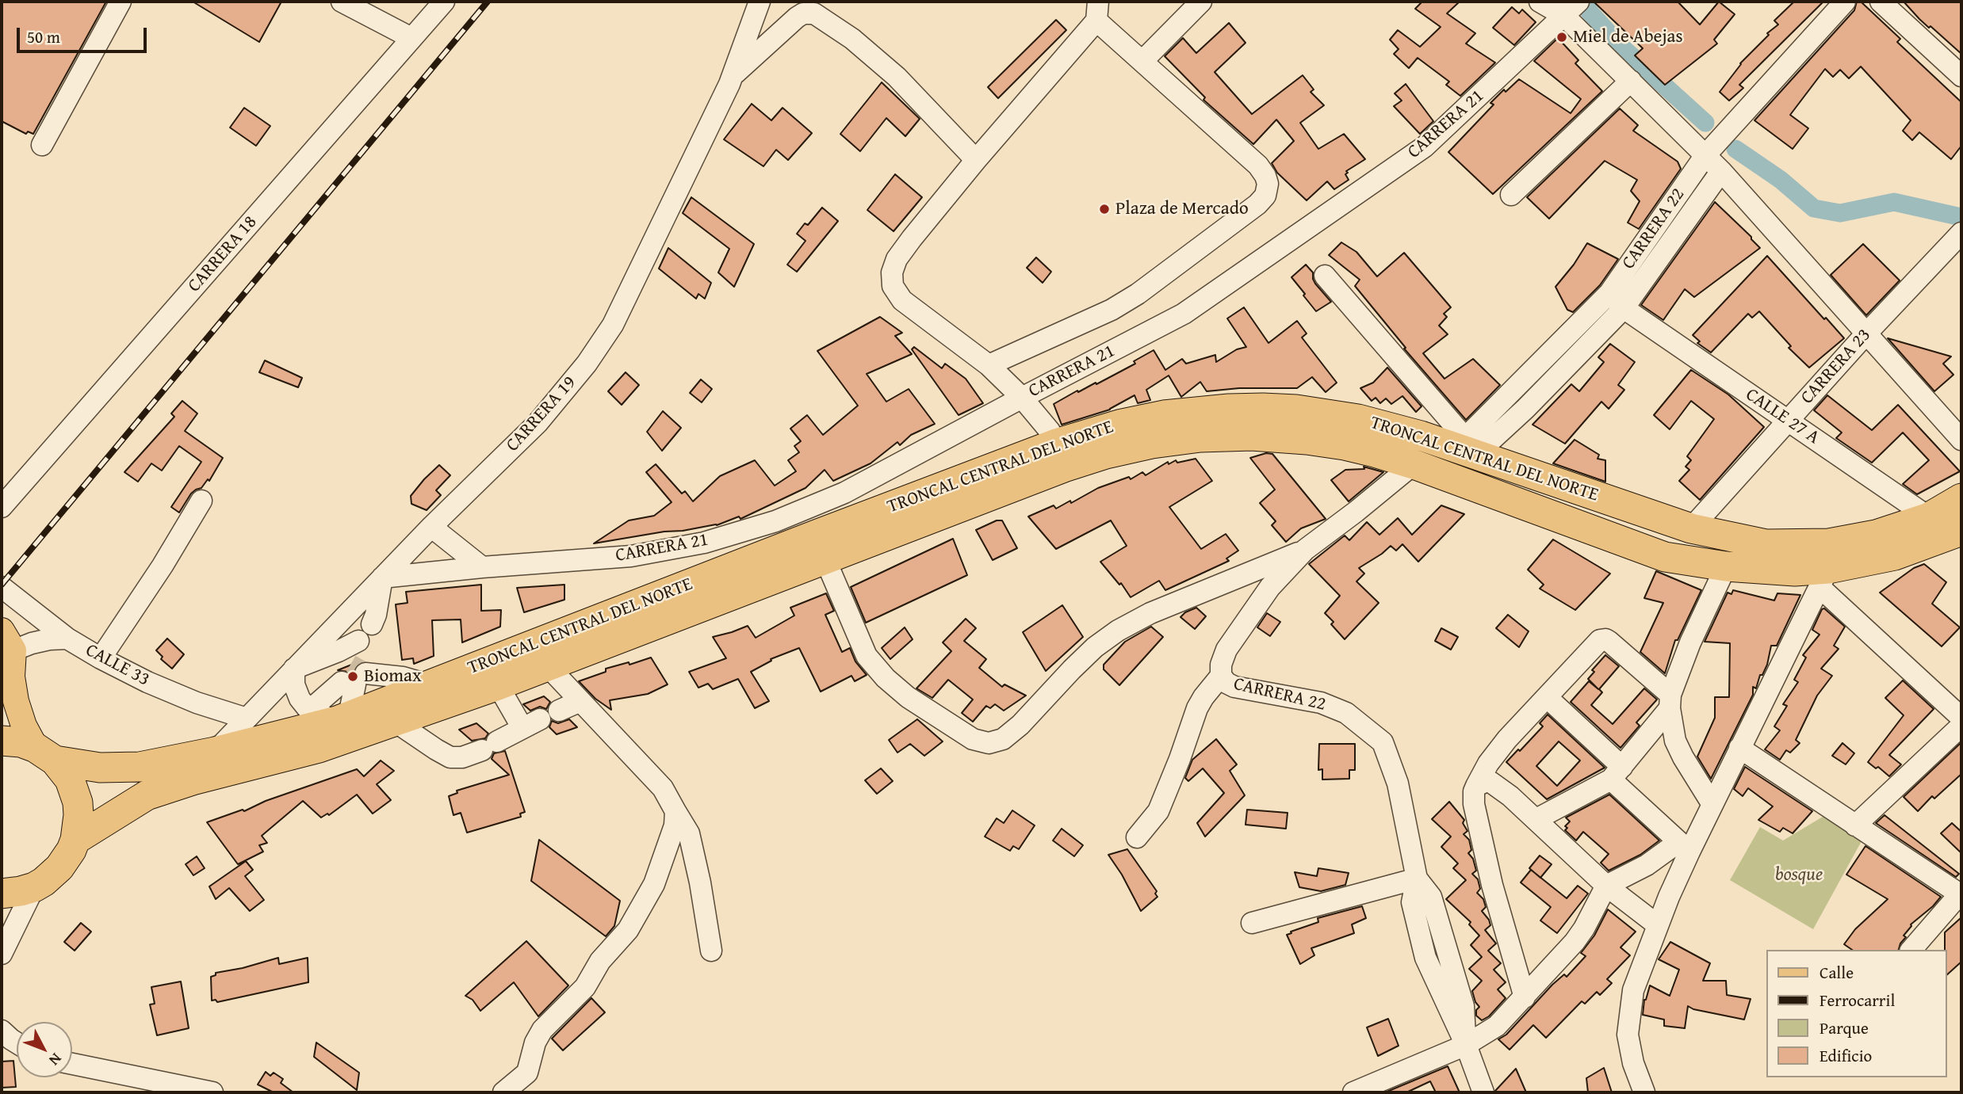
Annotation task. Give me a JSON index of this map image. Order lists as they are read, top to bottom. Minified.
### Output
{"streets":{"highway":["TRONCAL CENTRAL DEL NORTE"],"street":["CARRERA 21","CARRERA 22","CARRERA 18","CARRERA 23","CARRERA 19","CALLE 27 A","CALLE 33"]},"crossings":[["CARRERA 21","CARRERA 19"],["CARRERA 22","CALLE 27 A"],["CARRERA 22","TRONCAL CENTRAL DEL NORTE"],["CARRERA 23","CALLE 27 A"],["CARRERA 23","TRONCAL CENTRAL DEL NORTE"],["CARRERA 19","TRONCAL CENTRAL DEL NORTE"],["CARRERA 19","CALLE 33"],["CALLE 27 A","TRONCAL CENTRAL DEL NORTE"]],"parks":["bosque"],"places":["Miel de Abejas","Plaza de Mercado","Biomax"],"legend":["Calle","Ferrocarril","Parque","Edificio"],"scale_bar":"50 m","north":"bottom right"}
